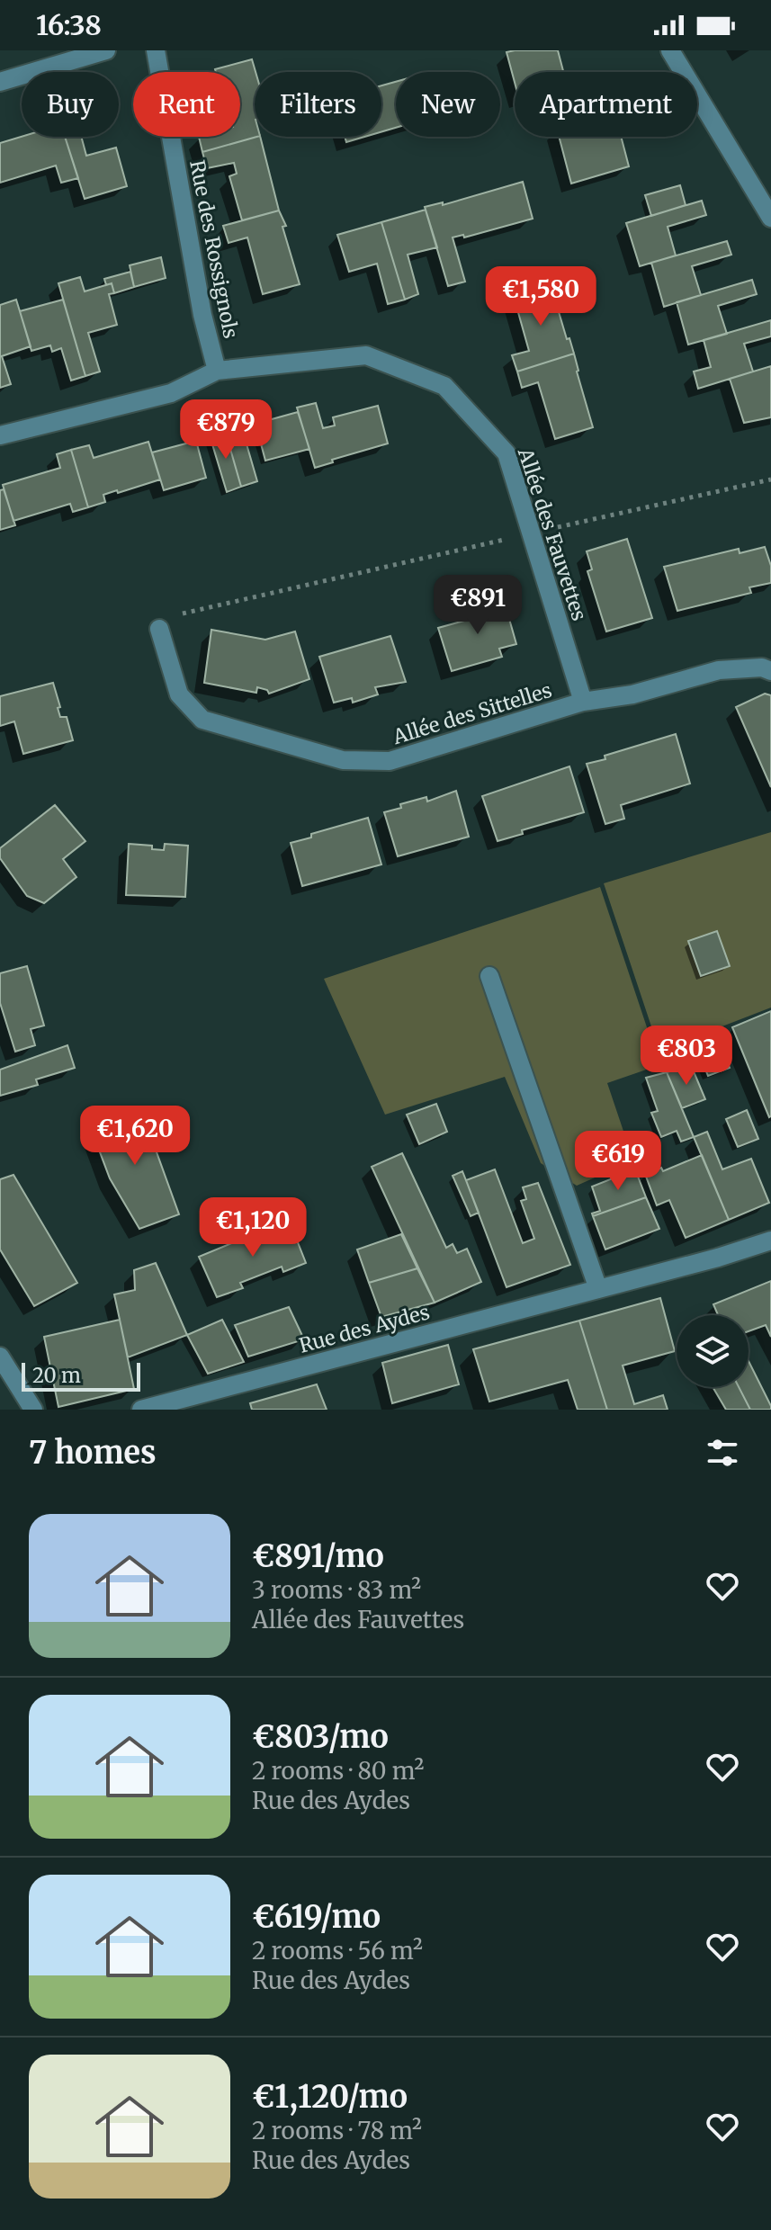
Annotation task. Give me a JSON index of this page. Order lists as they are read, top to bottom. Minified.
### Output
{"streets":{"street":["Rue des Rossignols","Allée des Fauvettes","Allée des Sittelles","Rue des Aydes"]},"crossings":[["Rue des Rossignols","Allée des Fauvettes"],["Allée des Fauvettes","Allée des Sittelles"]],"scale_bar":"20 m","page":{"status":"16:38","chip":["Buy","Rent","Filters","New","Apartment"],"price":["€1,580","€879","€891","€803","€1,620","€619","€1,120"],"scale":"20 m","heading":"7 homes","list":[{"name":"€891/mo","note":"3 rooms · 83 m² · Allée des Fauvettes"},{"name":"€803/mo","note":"2 rooms · 80 m² · Rue des Aydes"},{"name":"€619/mo","note":"2 rooms · 56 m² · Rue des Aydes"},{"name":"€1,120/mo","note":"2 rooms · 78 m² · Rue des Aydes"}]}}
